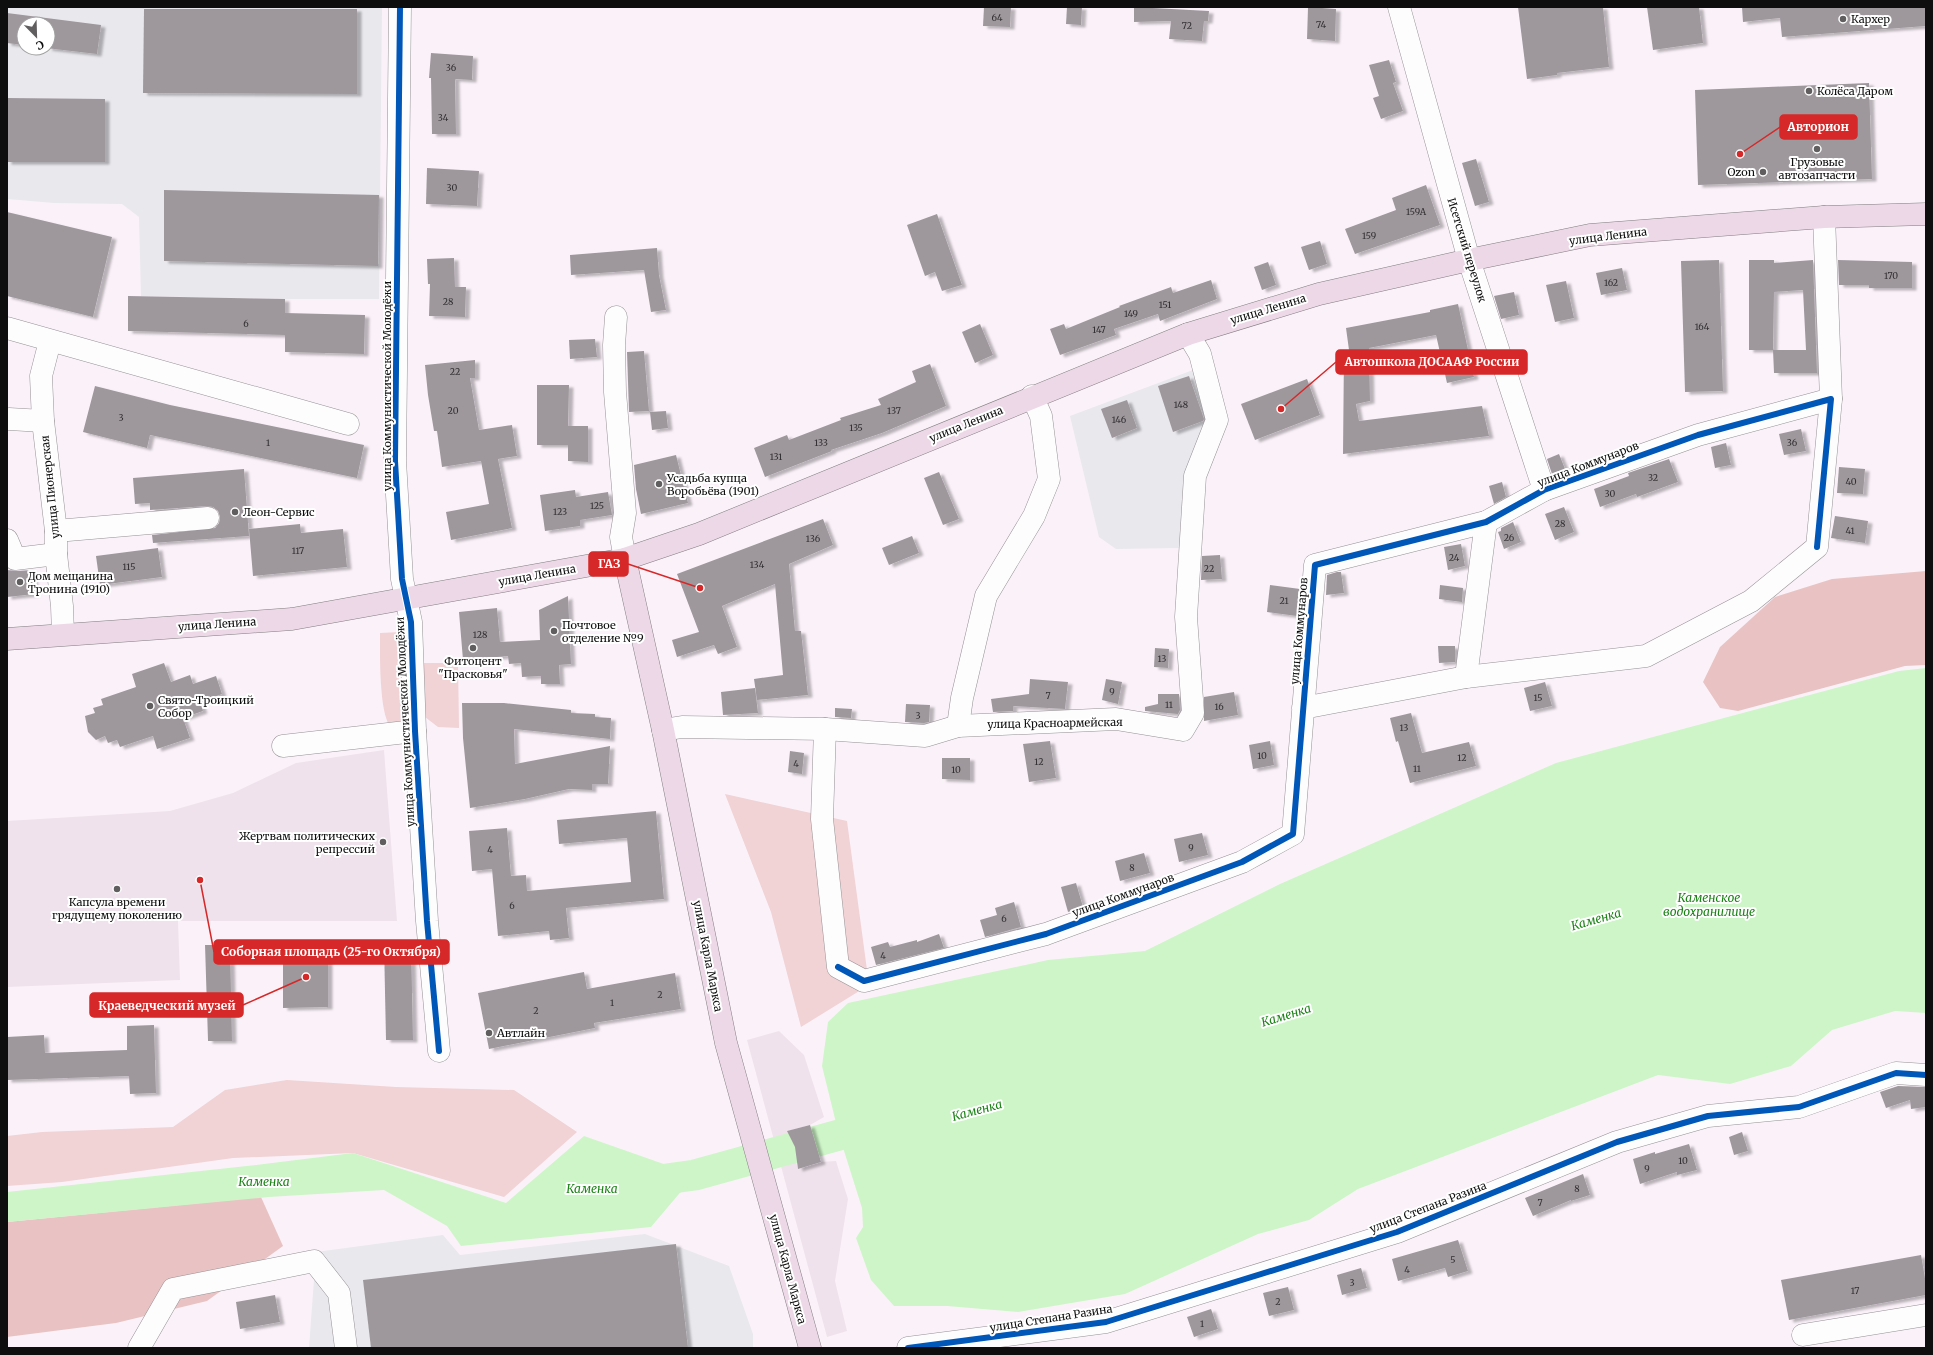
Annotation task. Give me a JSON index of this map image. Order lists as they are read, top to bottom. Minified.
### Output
{"streets":{"main road":["улица Ленина","улица Карла Маркса"],"street":["Исетский переулок","улица Коммунистической Молодёжи","улица Коммунаров","улица Пионерская","улица Красноармейская","улица Степана Разина"]},"crossings":[["улица Ленина","Исетский переулок"],["улица Ленина","улица Коммунистической Молодёжи"],["улица Ленина","улица Пионерская"],["улица Ленина","улица Красноармейская"],["улица Ленина","улица Карла Маркса"],["Исетский переулок","улица Коммунаров"],["улица Коммунаров","улица Красноармейская"],["улица Красноармейская","улица Карла Маркса"]],"water":["Каменское водохранилище","Каменка"],"places":["Кархер","Колёса Даром","Грузовые автозапчасти","Авторион","Ozon","Автошкола ДОСААФ России","Усадьба купца Воробьёва (1901)","Леон-Сервис","Дом мещанина Тронина (1910)","ГАЗ","Почтовое отделение №9","Фитоцент \"Прасковья\"","Свято-Троицкий Собор","Жертвам политических репрессий","Соборная площадь (25-го Октября)","Капсула времени грядущему поколению","Краеведческий музей","Автлайн"],"house_numbers":["64","74","72","36","34","30","159А","159","170","162","28","151","149","6","164","147","22","148","20","137","3","146","135","1","133","36","131","32","40","30","125","123","28","41","26","136","117","24","134","115","22","21","128","13","9","7","15","11","16","3","13","10","12","12","4","11","10","9","4","8","6","6","4","2","1","2","10","9","8","7","5","4","3","17","2","1"],"north":"bottom right"}
